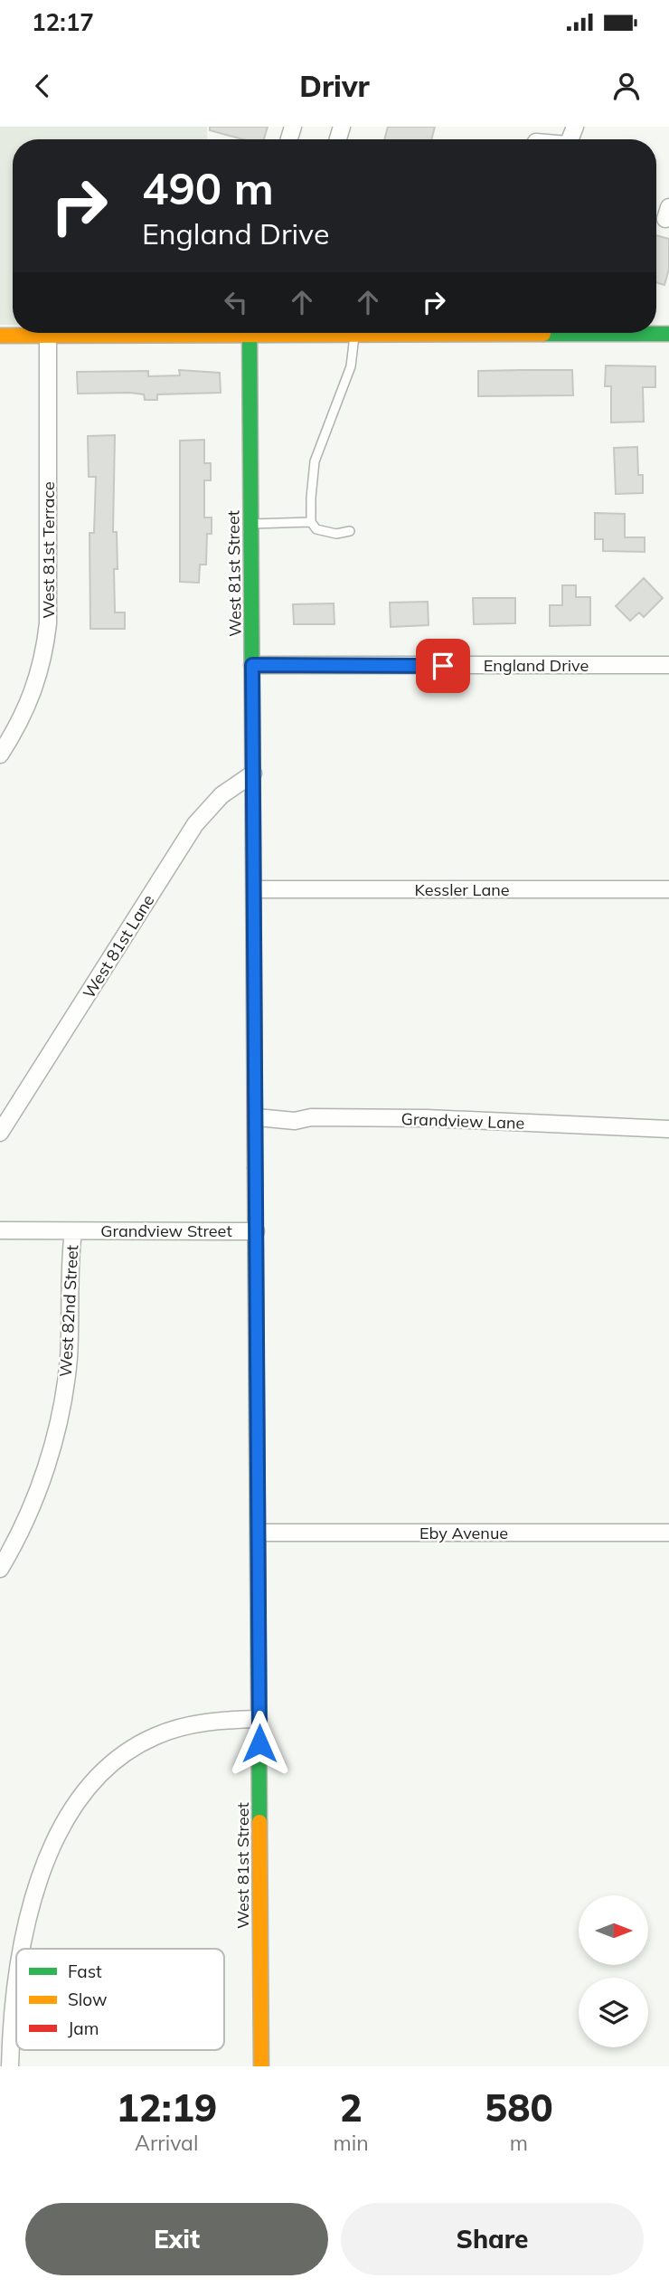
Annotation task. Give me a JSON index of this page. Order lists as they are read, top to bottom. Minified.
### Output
{"streets":{"street":["West 81st Terrace","West 81st Street","England Drive","Kessler Lane","West 81st Lane","Grandview Lane","Grandview Street","West 82nd Street","Eby Avenue"]},"crossings":[["West 81st Street","England Drive"],["West 81st Street","Kessler Lane"],["West 81st Street","West 81st Lane"],["West 81st Street","Grandview Lane"],["West 81st Street","Grandview Street"],["West 81st Street","Eby Avenue"],["Grandview Street","West 82nd Street"]],"legend":["Fast","Slow","Jam"],"north":"right","page":{"status":"12:17","header":"Drivr","turn":["490 m","England Drive"],"eta":["12:19","Arrival","2","min","580","m"],"buttons":["Exit","Share"]}}
